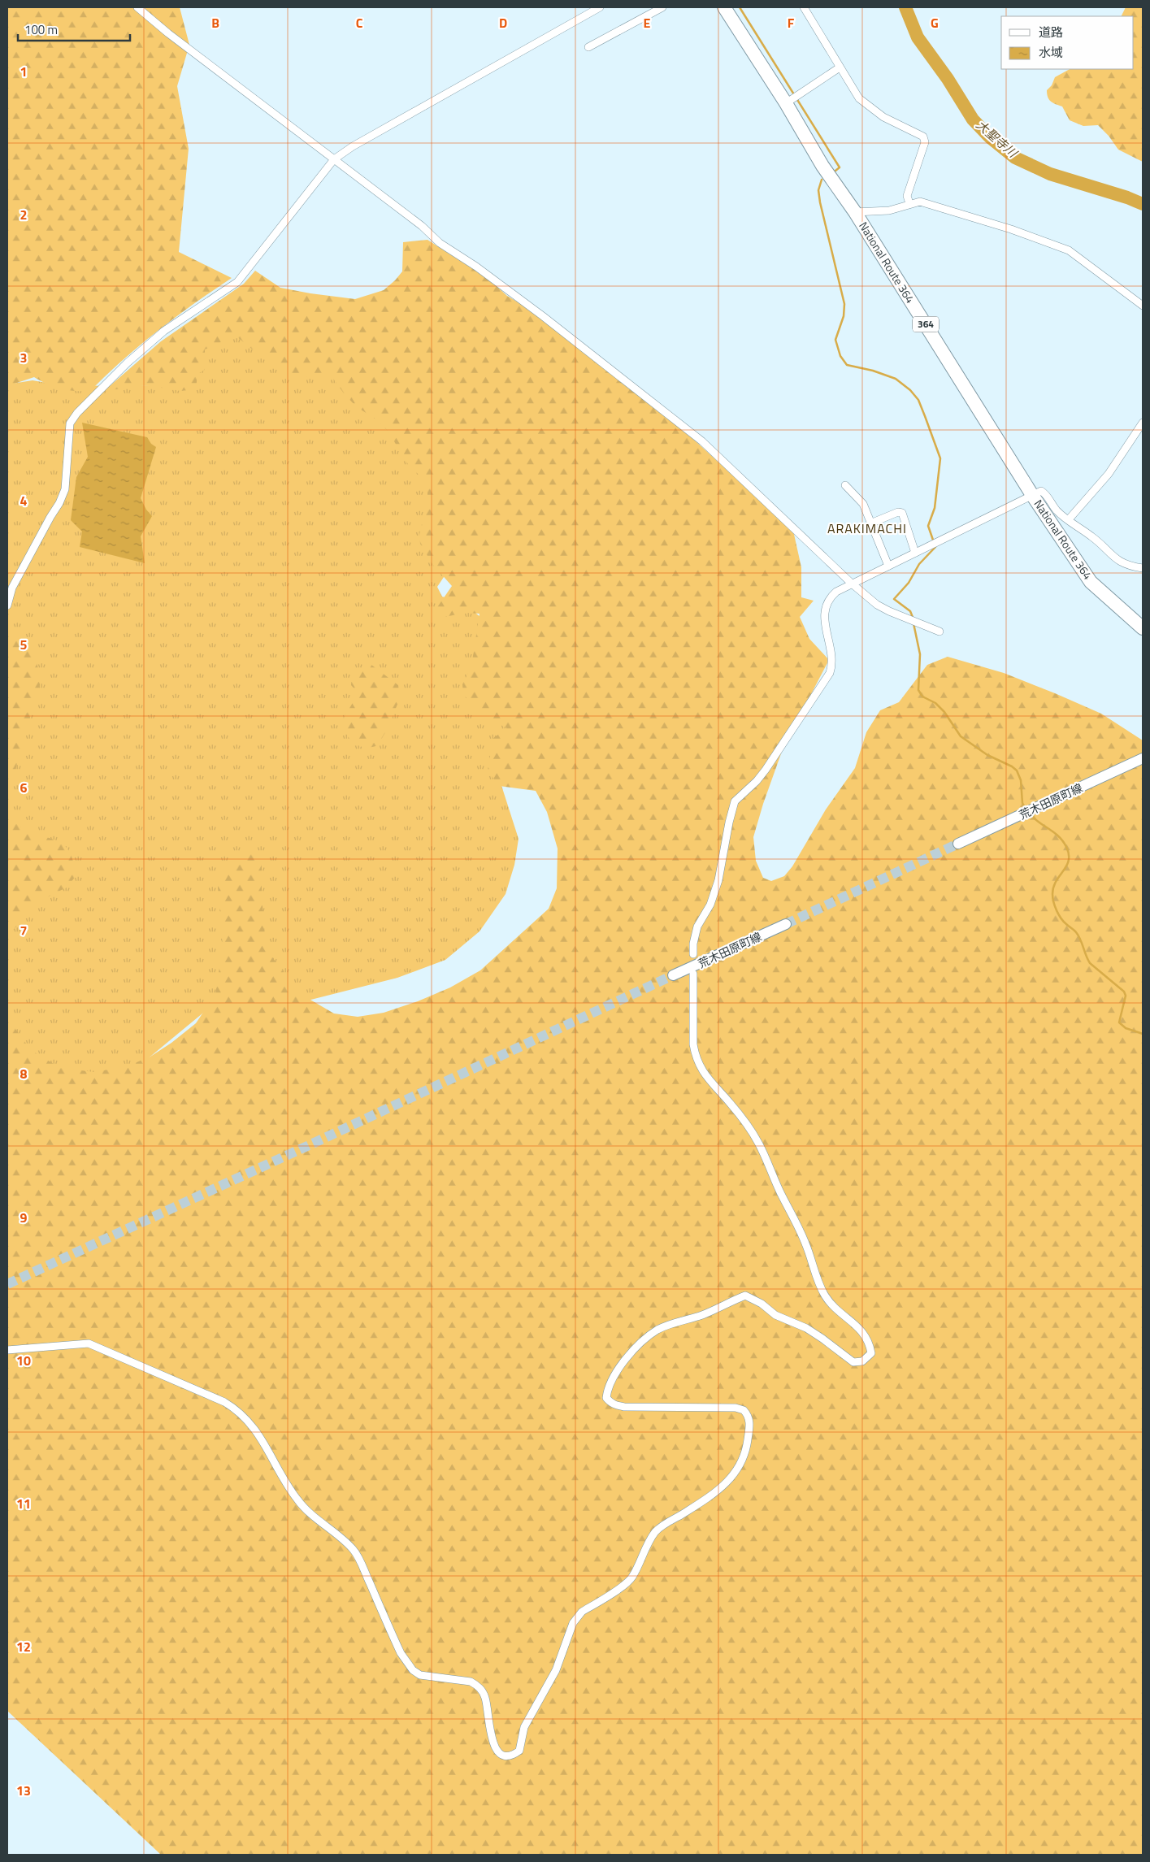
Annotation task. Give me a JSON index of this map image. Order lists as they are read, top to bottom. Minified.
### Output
{"streets":{"highway":["National Route 364","364"],"main road":["荒木田原町線"]},"districts":["ARAKIMACHI"],"water":["大聖寺川"],"legend":["道路","水域"],"scale_bar":"100 m","grid":{"columns":["B","C","D","E","F","G"],"rows":["1","2","3","4","5","6","7","8","9","10","11","12","13"]}}
